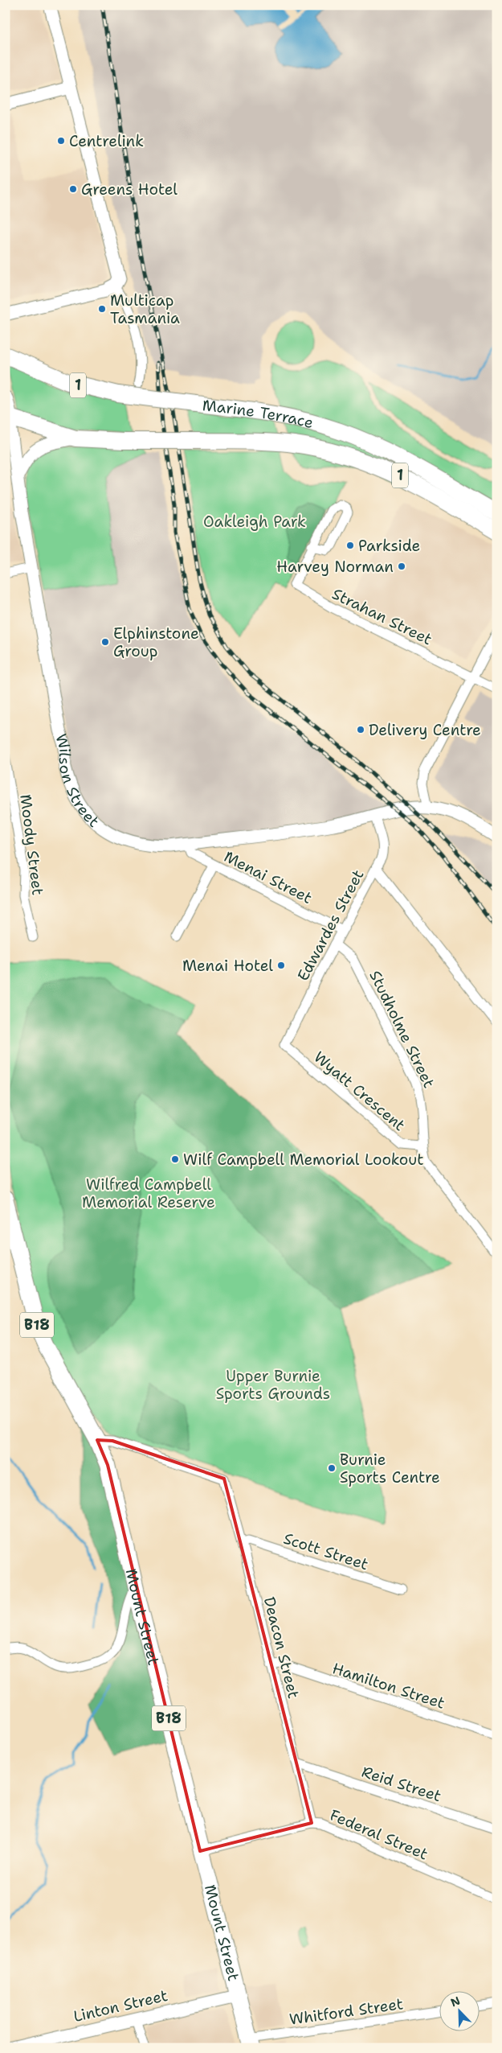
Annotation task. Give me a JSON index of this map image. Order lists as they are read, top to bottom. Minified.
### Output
{"streets":{"highway":["1","Marine Terrace","Wilson Street","B18","Mount Street"],"street":["Strahan Street","Moody Street","Menai Street","Edwardes Street","Studholme Street","Wyatt Crescent","Scott Street","Deacon Street","Hamilton Street","Reid Street","Federal Street","Linton Street","Whitford Street"]},"crossings":[["Marine Terrace","Wilson Street"],["Wilson Street","Menai Street"],["Wilson Street","Edwardes Street"],["Menai Street","Edwardes Street"],["Edwardes Street","Studholme Street"],["Edwardes Street","Wyatt Crescent"],["Studholme Street","Wyatt Crescent"],["Scott Street","Deacon Street"],["Mount Street","Deacon Street"],["Mount Street","Federal Street"],["Mount Street","Linton Street"],["Mount Street","Whitford Street"],["Deacon Street","Hamilton Street"],["Deacon Street","Reid Street"],["Deacon Street","Federal Street"]],"parks":["Oakleigh Park","Wilfred Campbell Memorial Reserve","Upper Burnie Sports Grounds"],"places":["Centrelink","Greens Hotel","Multicap Tasmania","Parkside","Harvey Norman","Elphinstone Group","Delivery Centre","Menai Hotel","Wilf Campbell Memorial Lookout","Burnie Sports Centre"],"north":"top left"}
